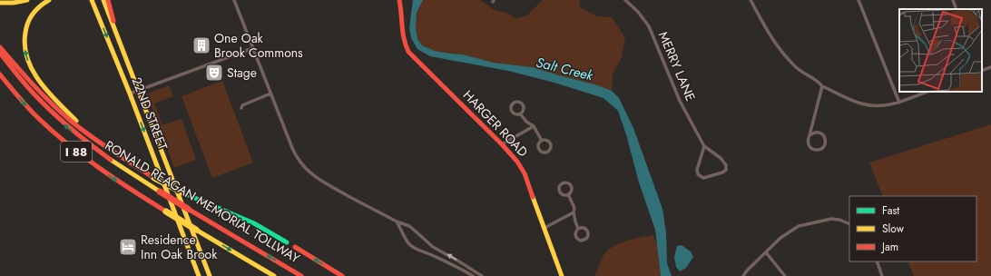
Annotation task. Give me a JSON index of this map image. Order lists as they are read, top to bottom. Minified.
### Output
{"streets":{"main road":["22ND STREET","HARGER ROAD","I 88","RONALD REAGAN MEMORIAL TOLLWAY"],"street":["MERRY LANE"]},"water":["Salt Creek"],"places":{"building":["One Oak Brook Commons"],"theatre":["Stage"],"hotel":["Residence Inn Oak Brook"]},"legend":["Fast","Slow","Jam"]}
